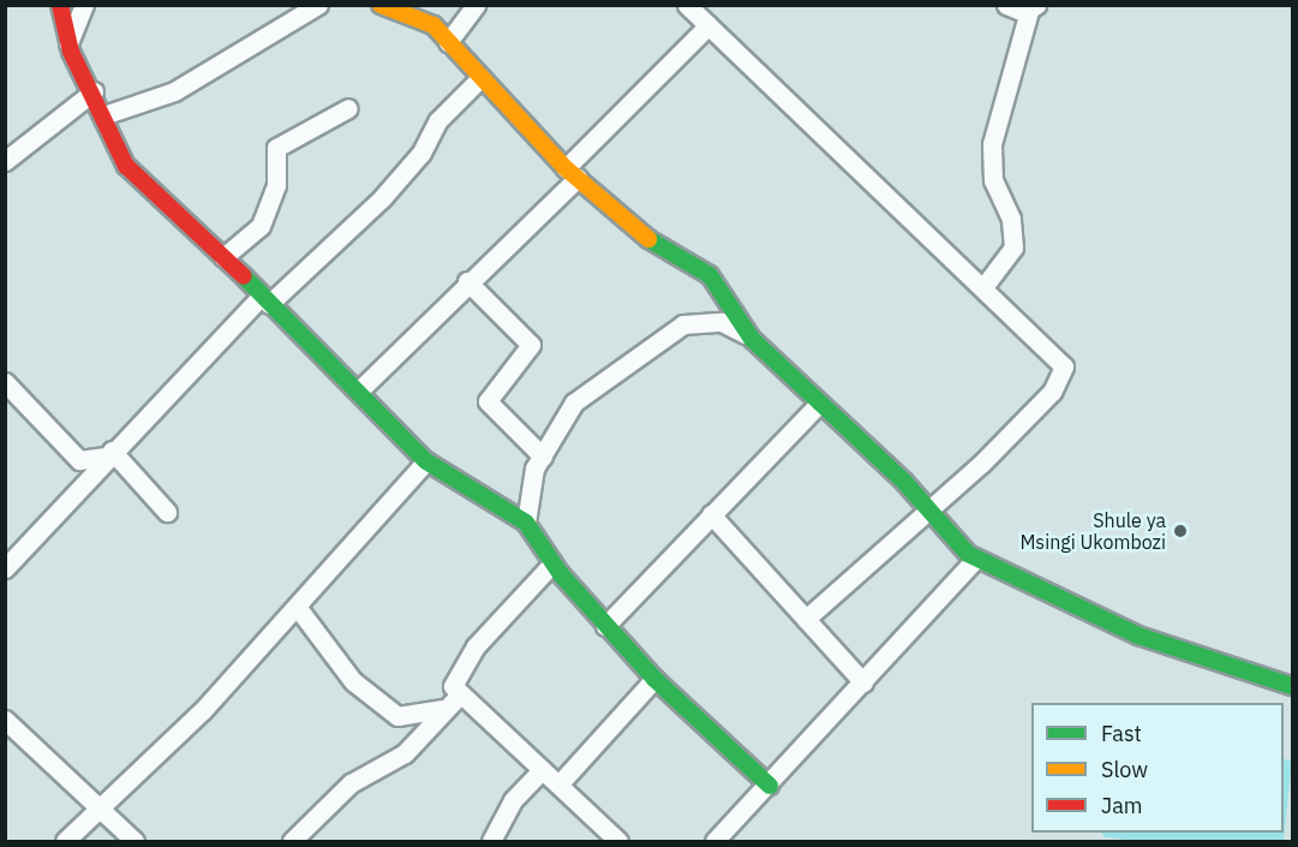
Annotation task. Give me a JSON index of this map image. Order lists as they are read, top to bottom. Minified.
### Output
{"places":["Shule ya Msingi Ukombozi"],"legend":["Fast","Slow","Jam"]}
